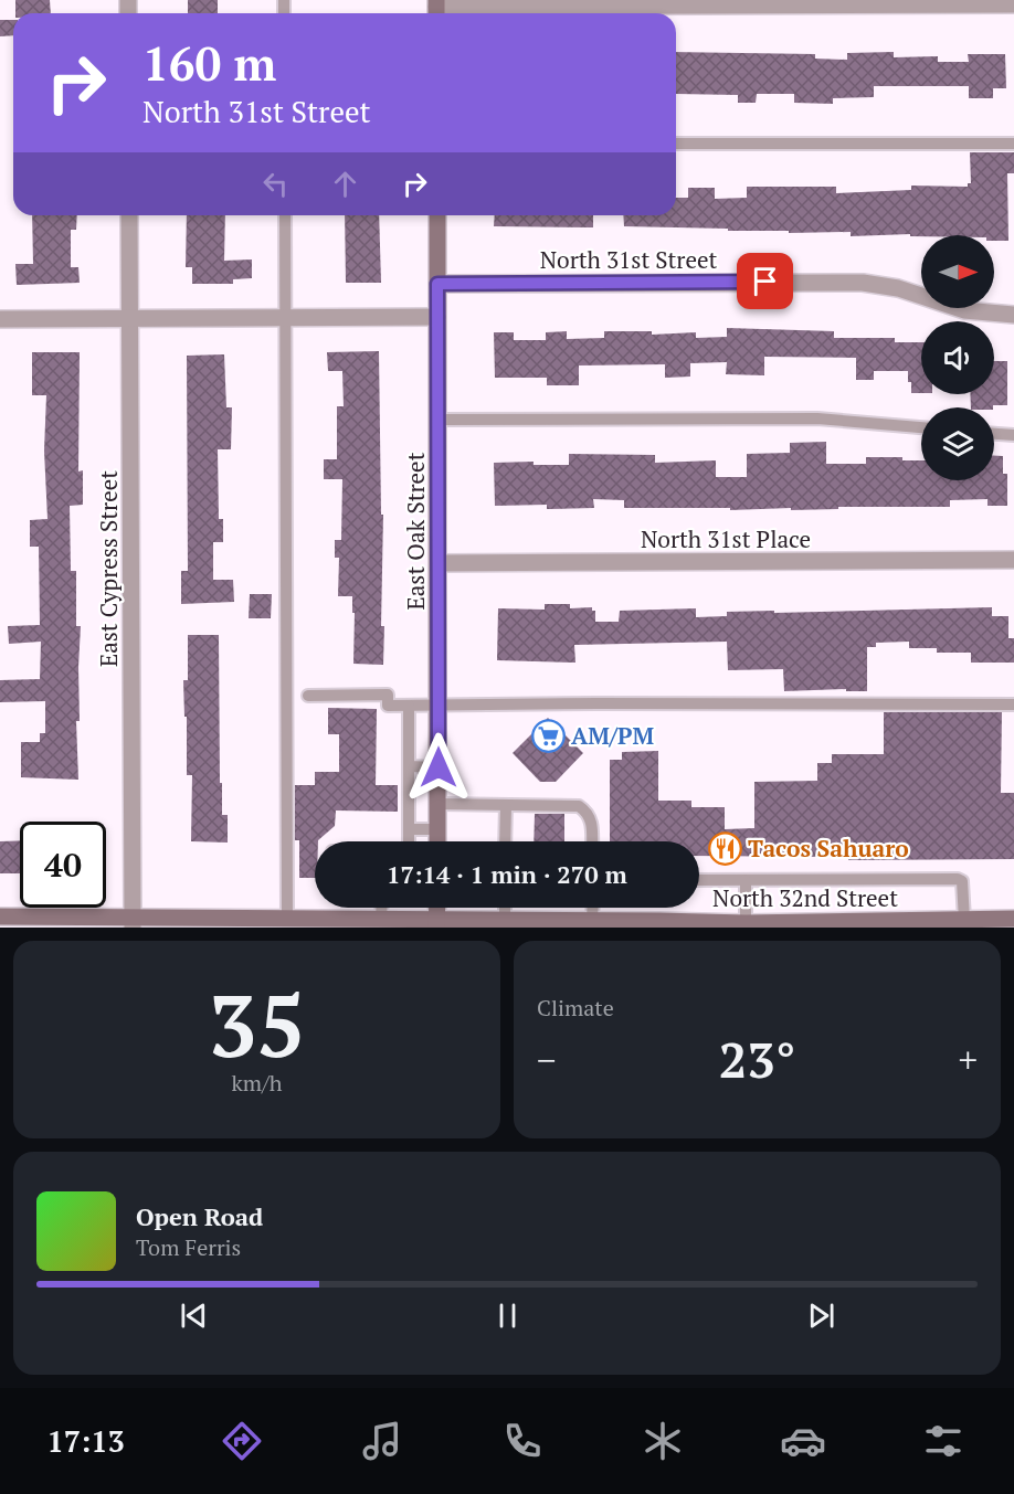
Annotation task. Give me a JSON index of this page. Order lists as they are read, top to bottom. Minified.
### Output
{"streets":{"main road":["East Oak Street","North 32nd Street"],"street":["North 31st Street","North 31st Place","East Cypress Street"]},"crossings":[["North 31st Street","East Oak Street"],["East Oak Street","North 31st Place"],["East Cypress Street","North 32nd Street"]],"places":{"supermarket":["AM/PM"],"restaurant":["Tacos Sahuaro"]},"north":"right","page":{"turn":["160 m","North 31st Street"],"limit":"40","trip":"17:14 · 1 min · 270 m","tile":[["35","km/h"],"Climate"],"heat":["−","23°","+"],"song":["Open Road","Tom Ferris"],"tabs":"17:13"}}
